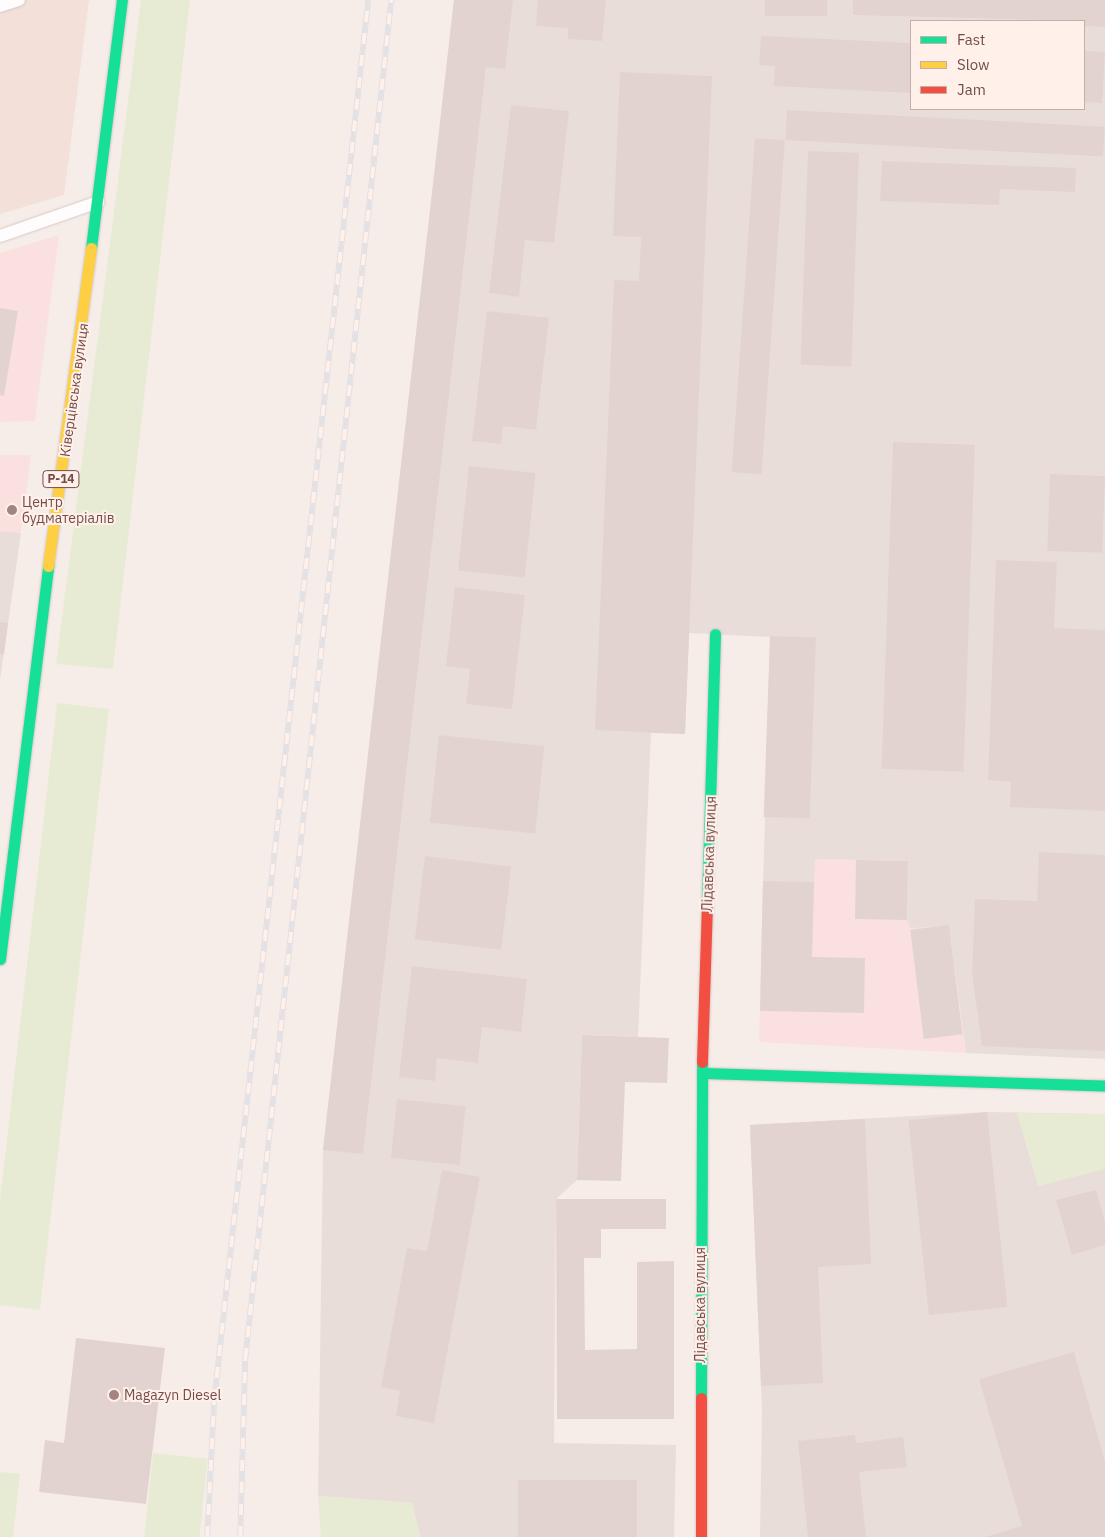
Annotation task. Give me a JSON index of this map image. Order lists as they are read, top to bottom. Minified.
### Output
{"streets":{"street":["Ківерцівська вулиця","Р-14","Лідавська вулиця"]},"places":["Центр будматеріалів","Magazyn Diesel"],"legend":["Fast","Slow","Jam"]}
